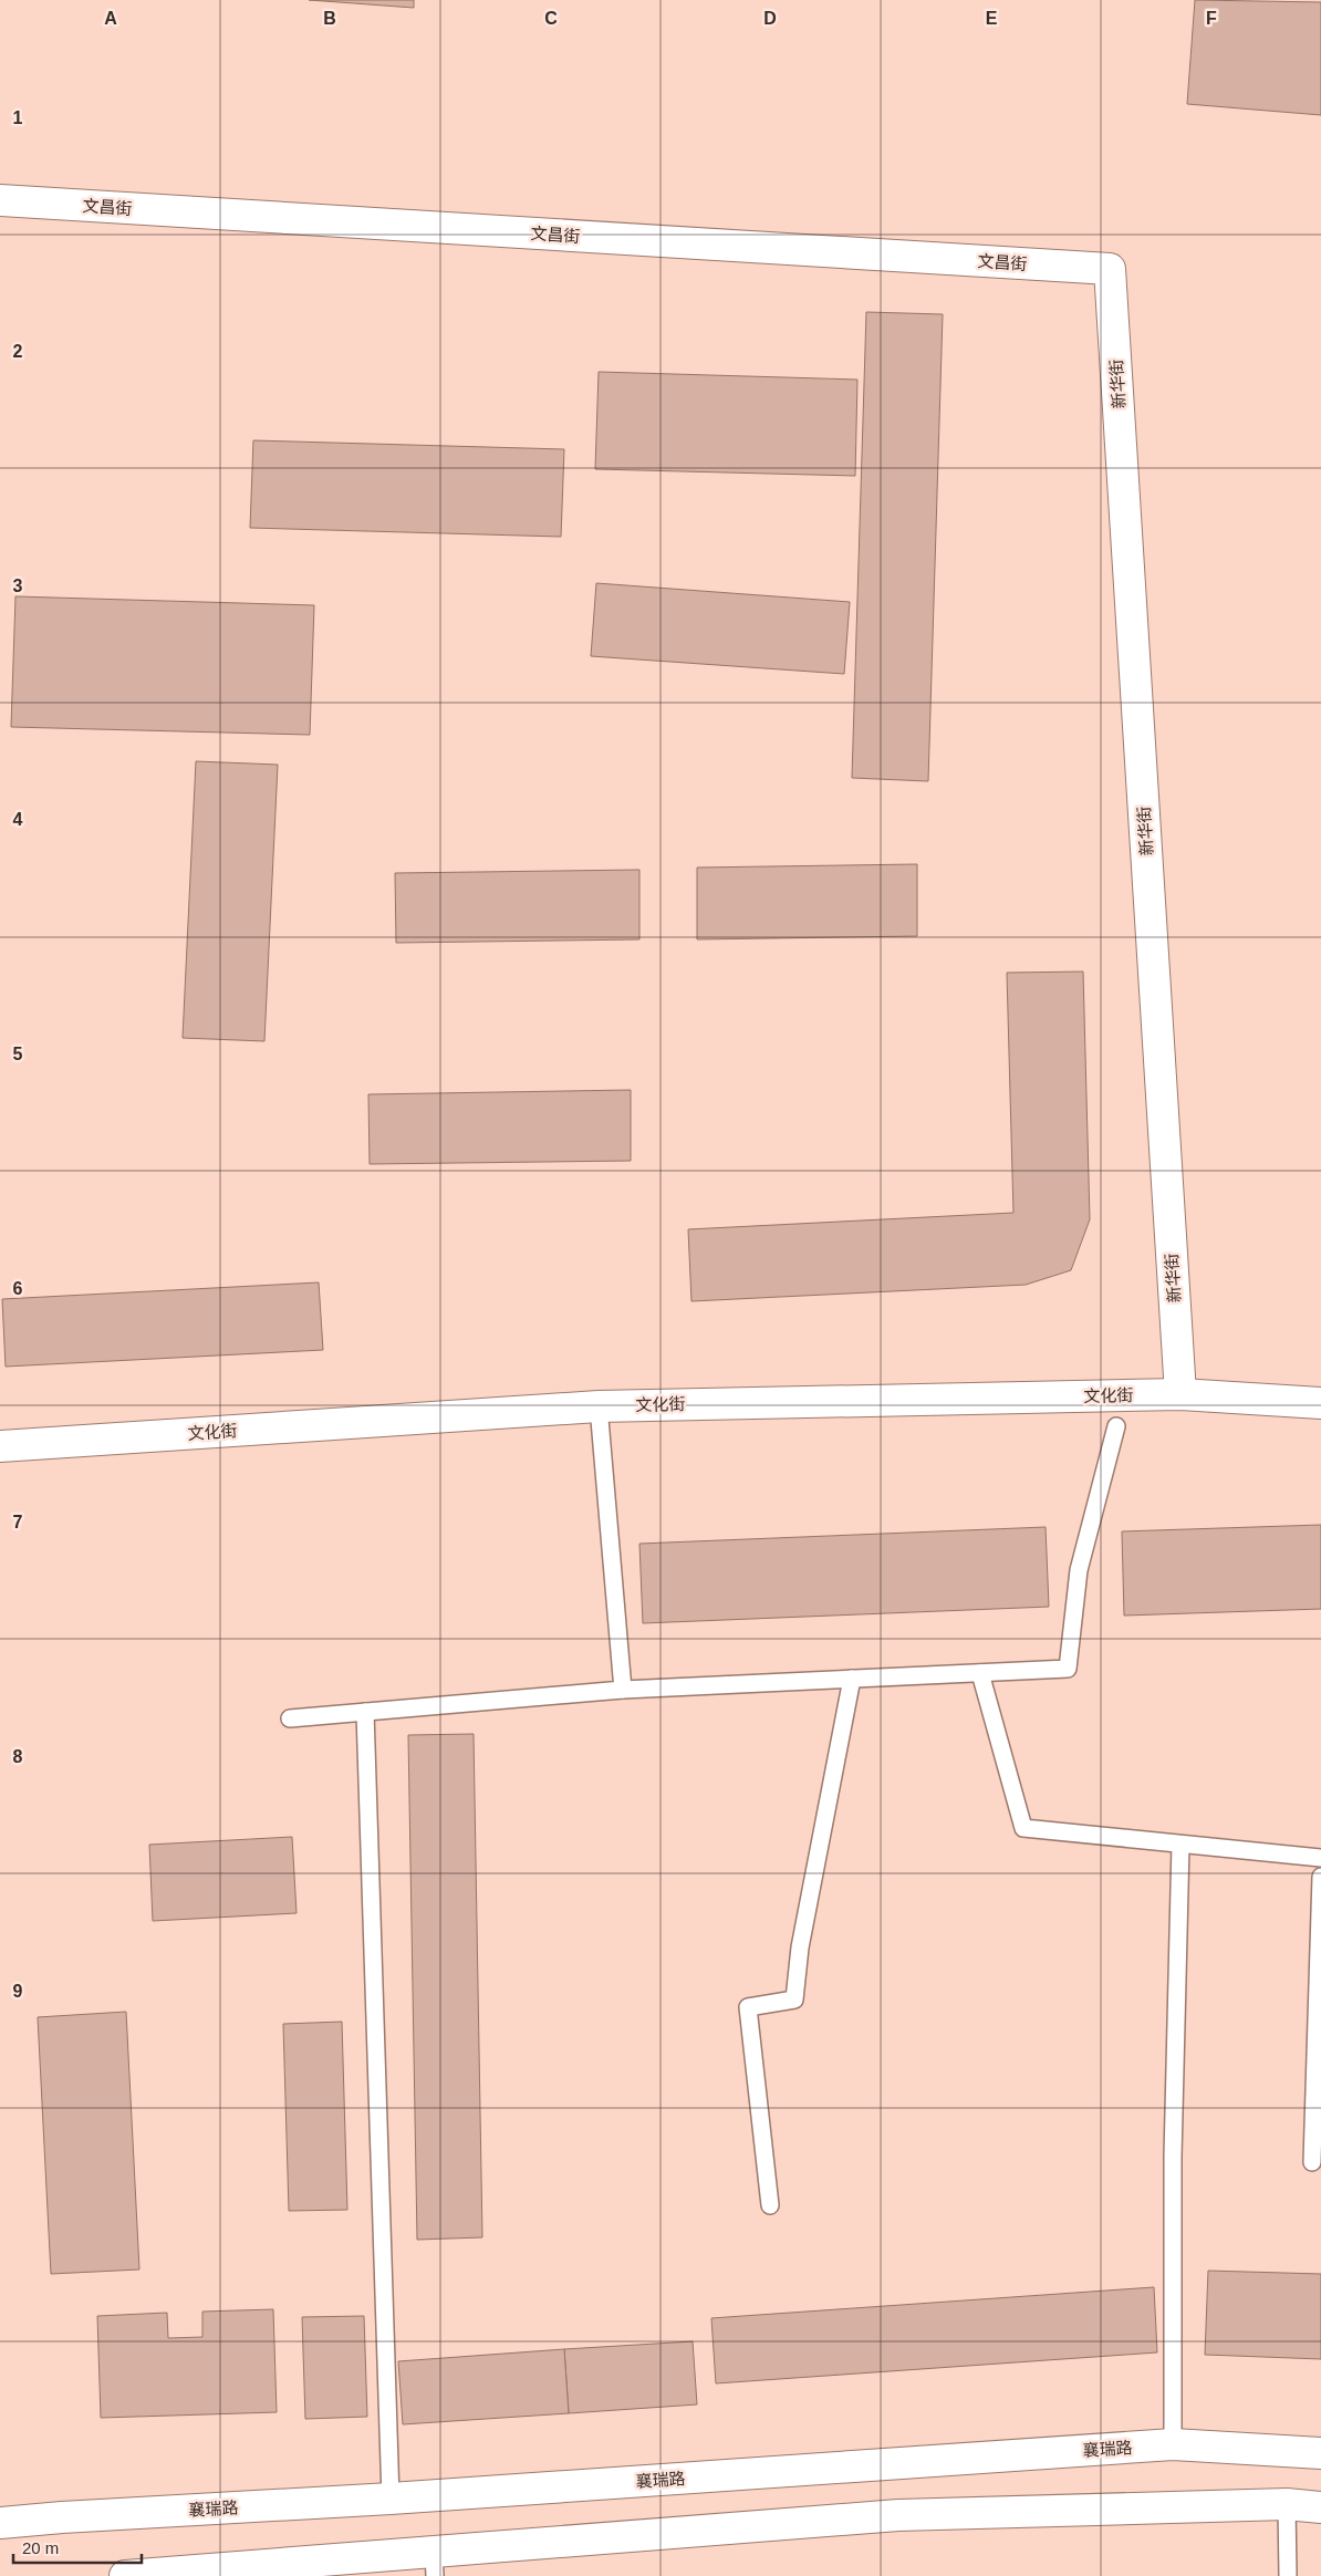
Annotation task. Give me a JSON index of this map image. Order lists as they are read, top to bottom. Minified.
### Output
{"streets":{"main road":["文昌街","新华街","文化街","襄瑞路"]},"crossings":[["文昌街","新华街"],["新华街","文化街"]],"scale_bar":"20 m","grid":{"columns":["A","B","C","D","E","F"],"rows":["1","2","3","4","5","6","7","8","9"]}}
